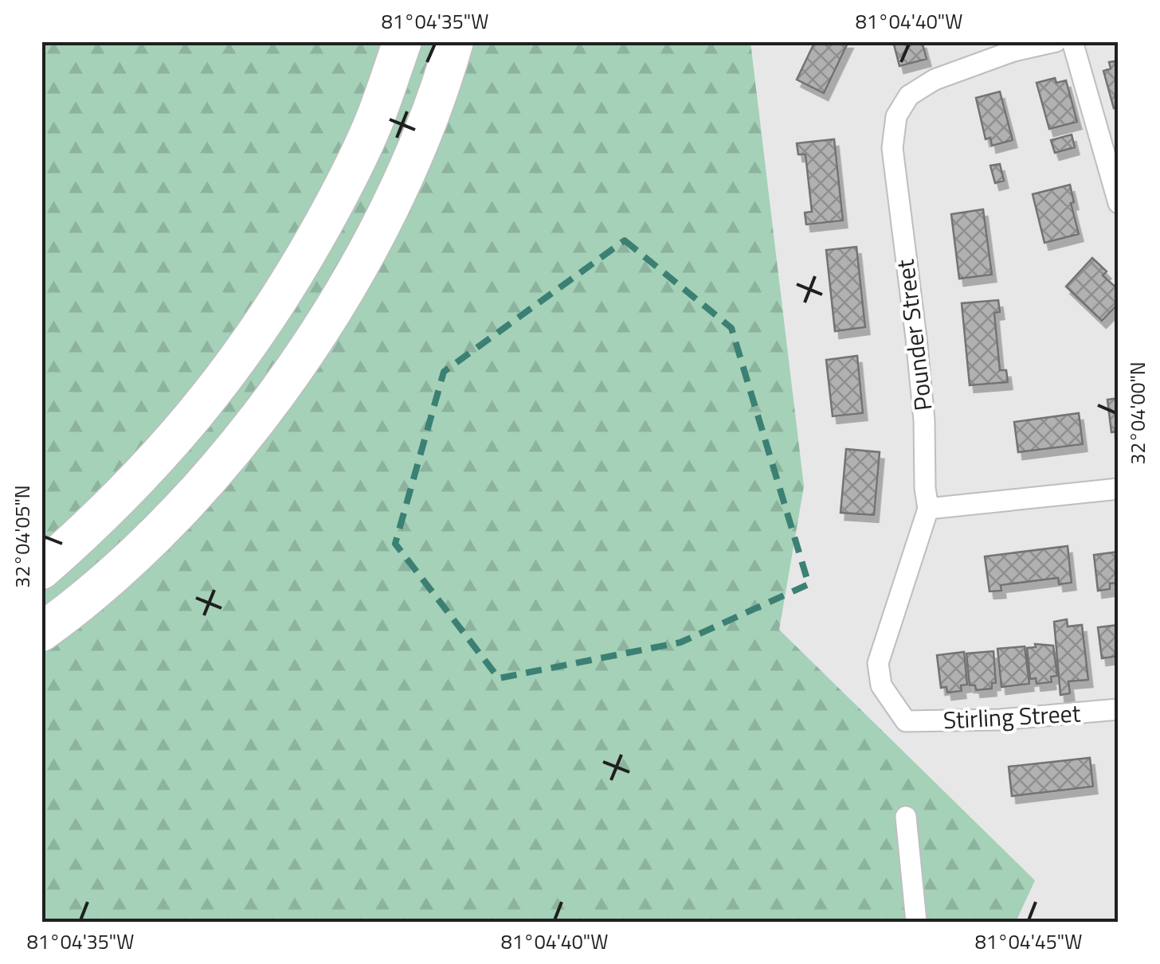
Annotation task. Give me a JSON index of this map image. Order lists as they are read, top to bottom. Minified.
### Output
{"streets":{"street":["Pounder Street","Stirling Street"]},"crossings":[["Pounder Street","Stirling Street"]],"coordinates":["81°04'35\"W","81°04'40\"W","32°04'00\"N","32°04'05\"N","81°04'45\"W"]}
